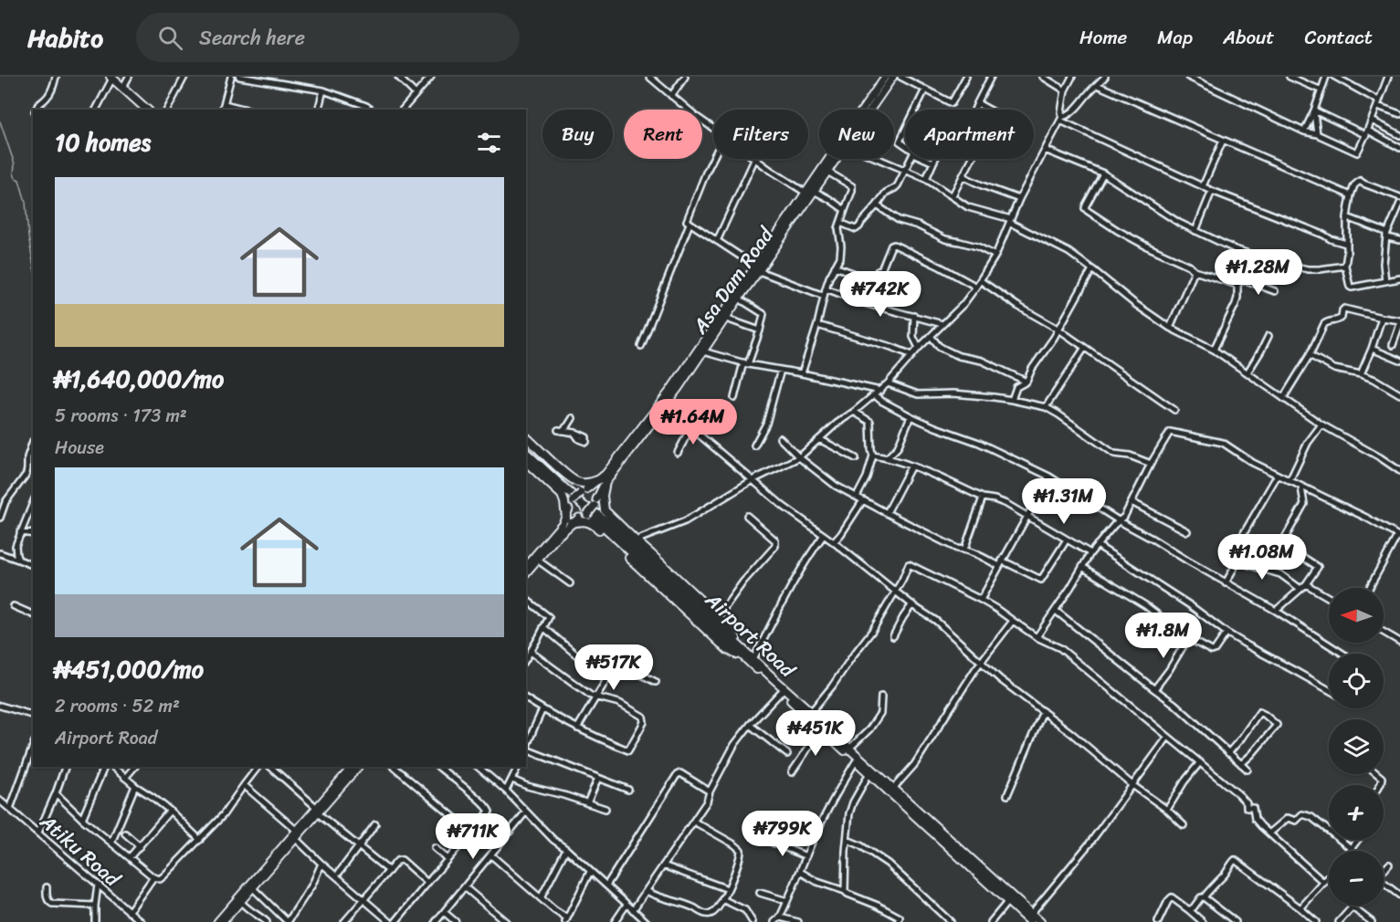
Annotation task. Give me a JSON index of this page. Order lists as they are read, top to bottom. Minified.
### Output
{"streets":{"highway":["Airport Road"],"main road":["Asa Dam Road"],"street":["Atiku Road"]},"crossings":[["Asa Dam Road","Airport Road"]],"north":"left","page":{"header":"Habito","search":"Search here","nav":["Home","Map","About","Contact"],"chip":["Buy","Rent","Filters","New","Apartment"],"heading":"10 homes","list":[{"name":"₦1,640,000/mo","note":"5 rooms · 173 m² · House"},{"name":"₦451,000/mo","note":"2 rooms · 52 m² · Airport Road"}],"price":["₦1.28M","₦742K","₦1.64M","₦1.31M","₦1.08M","₦1.8M","₦517K","₦451K","₦799K","₦711K"],"map_buttons":["+","−"]}}
